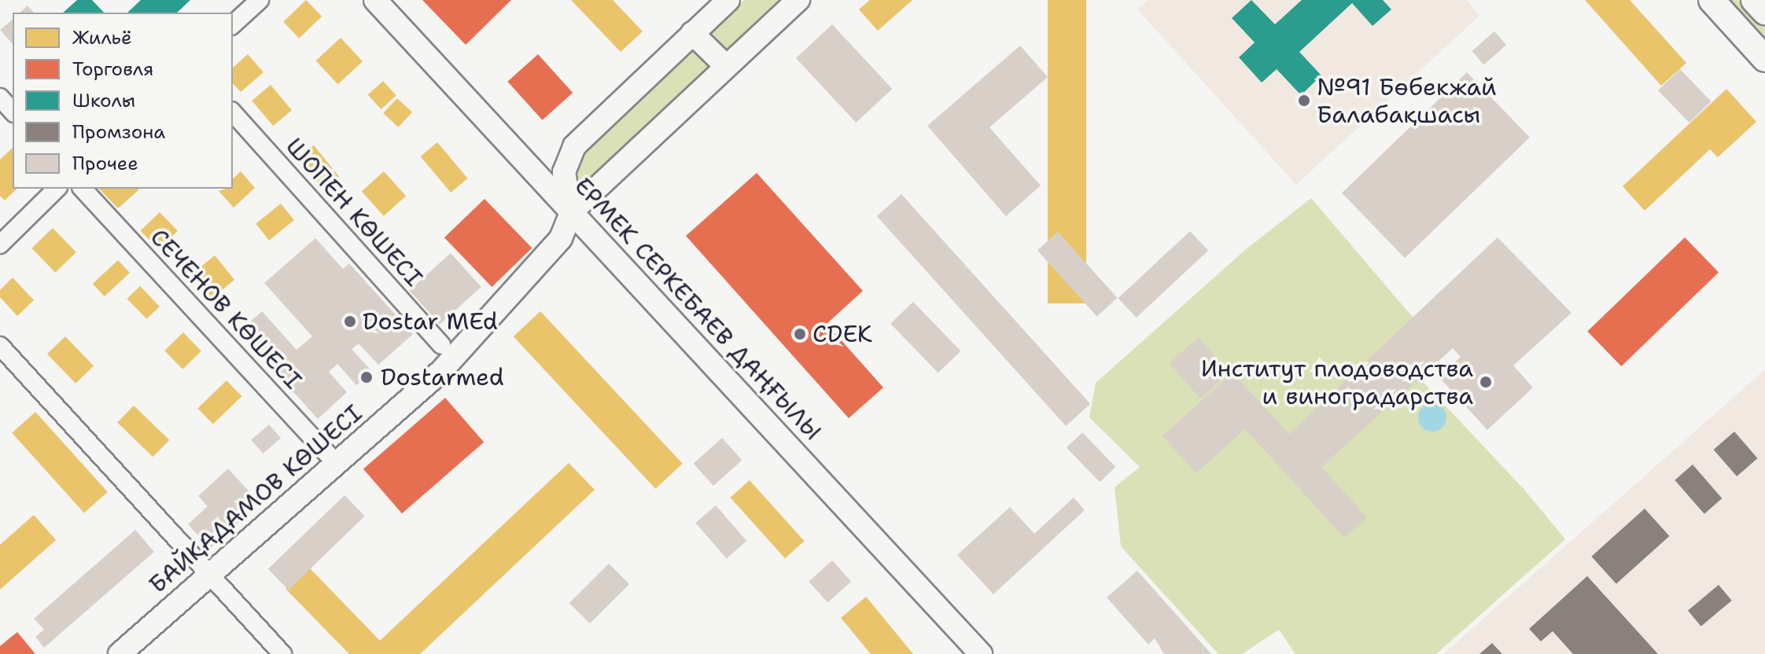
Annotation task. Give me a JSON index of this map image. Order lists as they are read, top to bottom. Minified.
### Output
{"streets":{"street":["ШОПЕН КӨШЕСІ","СЕЧЕНОВ КӨШЕСІ","ЕРМЕК СЕРКЕБАЕВ ДАҢҒЫЛЫ","БАЙҚАДАМОВ КӨШЕСІ"]},"crossings":[["СЕЧЕНОВ КӨШЕСІ","БАЙҚАДАМОВ КӨШЕСІ"],["ЕРМЕК СЕРКЕБАЕВ ДАҢҒЫЛЫ","БАЙҚАДАМОВ КӨШЕСІ"]],"places":["№91 Бөбекжай Балабақшасы","Dostar MEd","CDEK","Dostarmed","Институт плодоводства и виноградарства"],"legend":["Жильё","Торговля","Школы","Промзона","Прочее"]}
